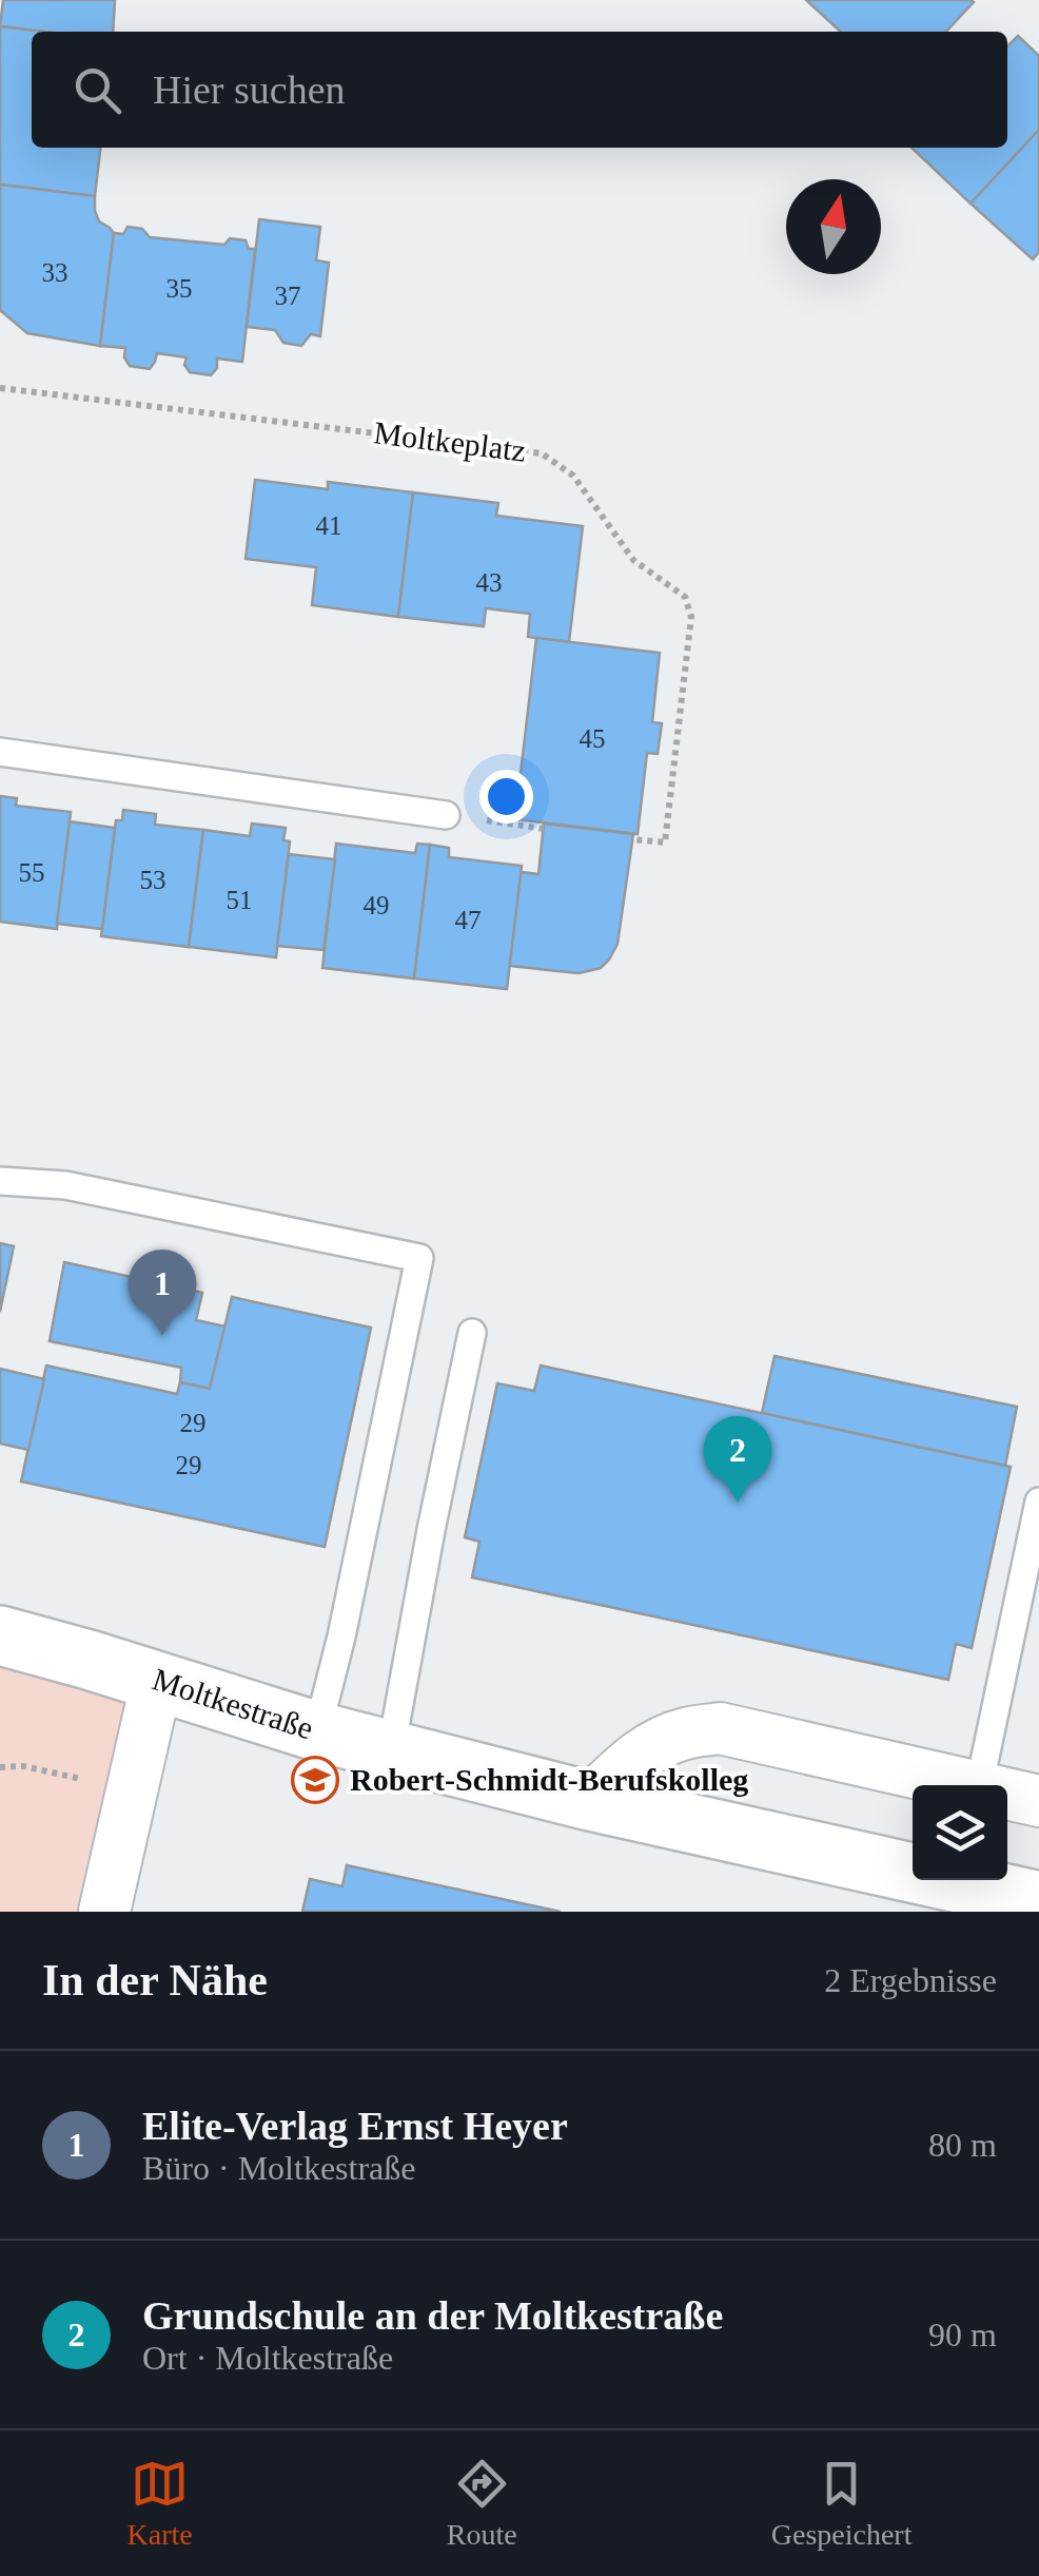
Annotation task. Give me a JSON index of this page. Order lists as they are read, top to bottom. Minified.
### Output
{"streets":{"street":["Moltkestraße"],"path":["Moltkeplatz"]},"places":{"school or university":["Robert-Schmidt-Berufskolleg"]},"house_numbers":["33","35","37","41","43","45","55","53","51","49","47","29","29"],"north":"top","page":{"search":"Hier suchen","pins":["1","2"],"heading":["In der Nähe","2 Ergebnisse"],"list":[{"mark":"1","name":"Elite-Verlag Ernst Heyer","note":"Büro · Moltkestraße","value":"80 m"},{"mark":"2","name":"Grundschule an der Moltkestraße","note":"Ort · Moltkestraße","value":"90 m"}],"nav":["Karte","Route","Gespeichert"]}}
